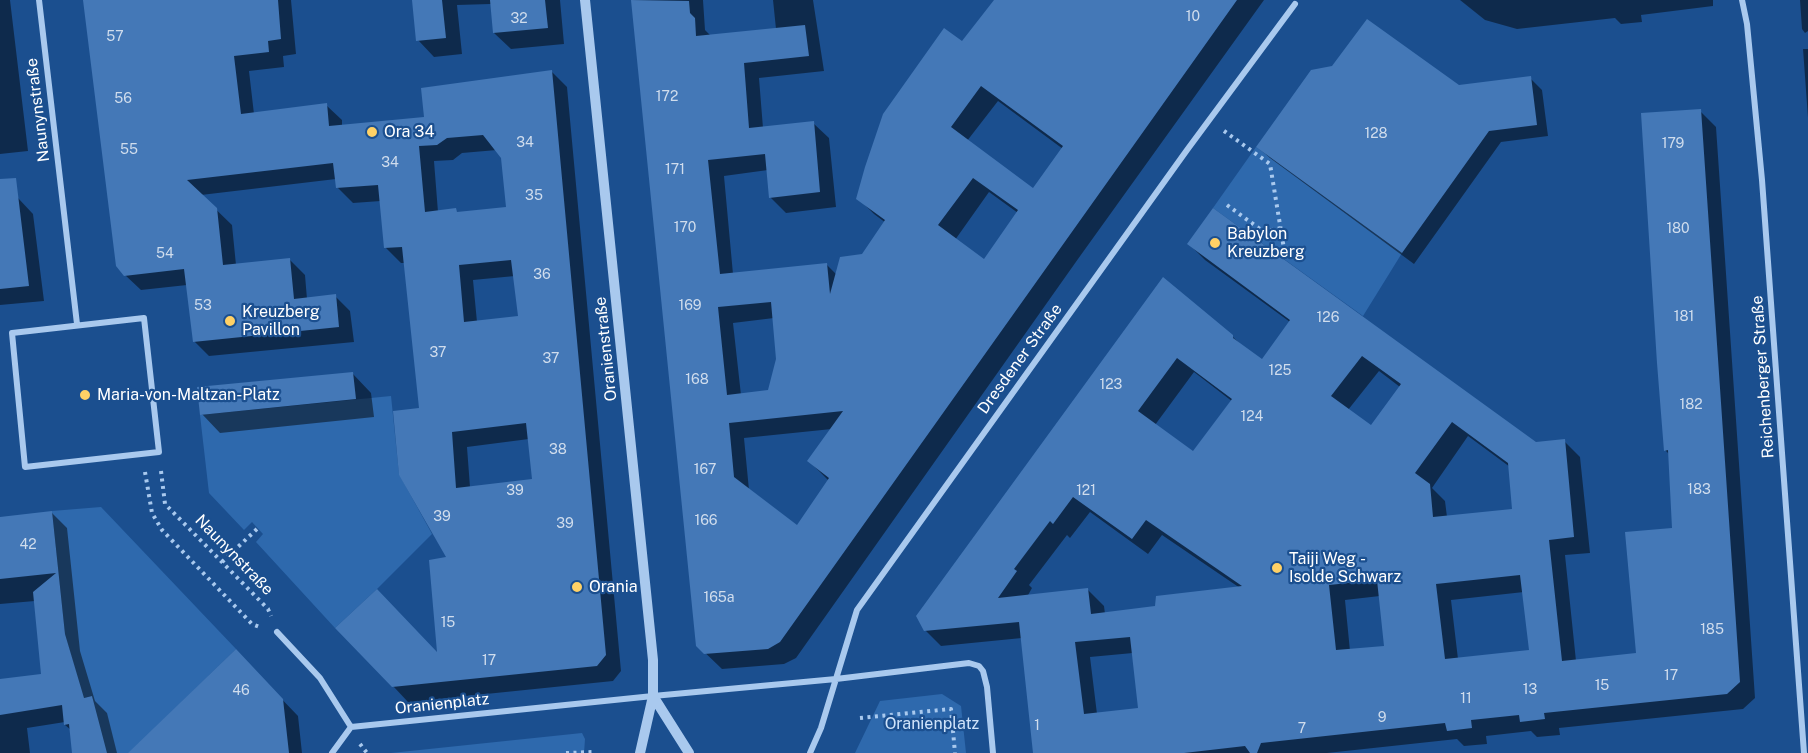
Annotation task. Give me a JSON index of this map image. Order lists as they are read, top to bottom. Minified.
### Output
{"streets":{"street":["Naunynstraße","Oranienstraße","Dresdener Straße","Reichenberger Straße","Oranienplatz"]},"crossings":[["Oranienstraße","Oranienplatz"],["Dresdener Straße","Oranienplatz"]],"parks":["Oranienplatz"],"places":["Ora 34","Babylon Kreuzberg","Kreuzberg Pavillon","Maria-von-Maltzan-Platz","Taiji Weg - Isolde Schwarz","Orania"],"house_numbers":["10","32","57","172","56","128","34","179","55","34","171","35","170","180","54","36","53","169","181","126","37","37","125","168","123","182","124","38","167","183","39","121","39","166","39","42","165a","15","185","17","17","15","13","46","11","9","1","7"]}
